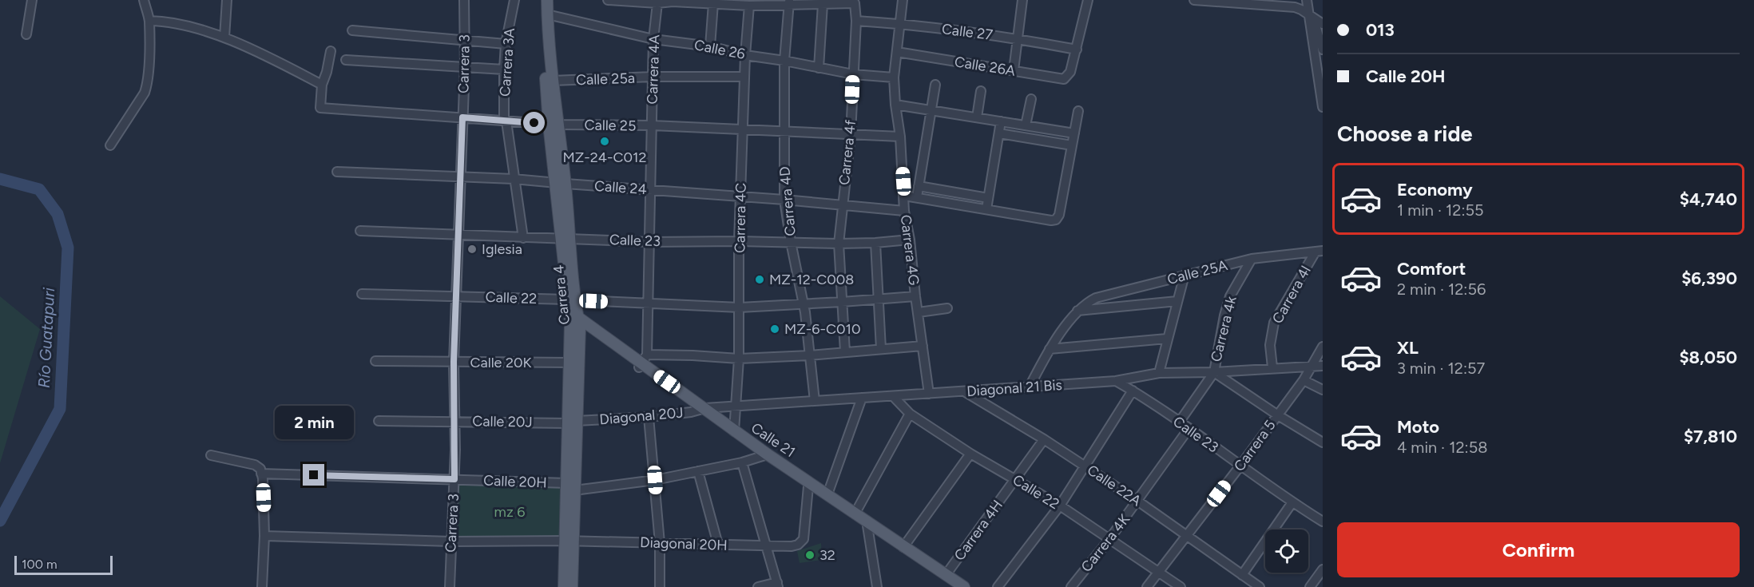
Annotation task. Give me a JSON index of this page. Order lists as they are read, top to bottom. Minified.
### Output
{"streets":{"main road":["Carrera 4","Calle 21"],"street":["Calle 27","Calle 26","Carrera 3A","Carrera 3","Calle 26A","Carrera 4A","Calle 25a","Calle 25","Carrera 4f","Calle 24","Carrera 4D","Carrera 4C","Calle 23","Carrera 4G","Calle 25A","Carrera 4l","Calle 22","Carrera 4k","Calle 20K","Diagonal 21 Bis","Diagonal 20J","Calle 20J","Carrera 5","Calle 20H","Calle 22A","Carrera 4H","Carrera 4K","Diagonal 20H"]},"crossings":[["Calle 27","Calle 26A"],["Calle 27","Carrera 4f"],["Calle 26","Carrera 4A"],["Calle 26","Carrera 4f"],["Calle 26","Carrera 4D"],["Calle 26","Carrera 4C"],["Calle 26","Carrera 4G"],["Calle 26","Carrera 4"],["Carrera 3A","Calle 25"],["Carrera 3A","Calle 24"],["Carrera 3A","Calle 23"],["Carrera 3","Calle 25"],["Carrera 3","Calle 24"],["Carrera 3","Calle 23"],["Carrera 3","Calle 22"],["Carrera 3","Calle 20K"],["Carrera 3","Calle 20J"],["Carrera 3","Calle 20H"],["Calle 26A","Carrera 4G"],["Carrera 4A","Calle 25a"],["Carrera 4A","Calle 25"],["Carrera 4A","Calle 24"],["Carrera 4A","Calle 23"],["Carrera 4A","Calle 22"],["Carrera 4A","Calle 21"],["Calle 25a","Carrera 4C"],["Calle 25a","Carrera 4"],["Calle 25","Carrera 4f"],["Calle 25","Carrera 4D"],["Calle 25","Carrera 4C"],["Calle 25","Carrera 4G"],["Calle 25","Carrera 4"],["Carrera 4f","Calle 24"],["Carrera 4f","Calle 23"],["Carrera 4f","Calle 22"],["Calle 24","Carrera 4D"],["Calle 24","Carrera 4C"],["Calle 24","Carrera 4G"],["Calle 24","Carrera 4"],["Carrera 4D","Calle 23"],["Carrera 4D","Calle 22"],["Carrera 4D","Diagonal 21 Bis"],["Carrera 4C","Calle 23"],["Carrera 4C","Calle 22"],["Carrera 4C","Diagonal 21 Bis"],["Carrera 4C","Calle 21"],["Calle 23","Carrera 4G"],["Calle 23","Carrera 4"],["Calle 23","Carrera 4k"],["Calle 23","Diagonal 21 Bis"],["Calle 23","Carrera 5"],["Calle 23","Carrera 4K"],["Carrera 4G","Calle 22"],["Carrera 4G","Diagonal 21 Bis"],["Calle 25A","Carrera 4l"],["Calle 25A","Carrera 4k"],["Carrera 4","Calle 22"],["Carrera 4","Calle 20K"],["Carrera 4","Diagonal 20J"],["Carrera 4","Calle 20J"],["Carrera 4","Calle 21"],["Carrera 4","Calle 20H"],["Carrera 4","Diagonal 20H"],["Carrera 4l","Diagonal 21 Bis"],["Calle 22","Diagonal 21 Bis"],["Calle 22","Carrera 5"],["Calle 22","Carrera 4H"],["Calle 22","Carrera 4K"],["Carrera 4k","Diagonal 21 Bis"],["Diagonal 21 Bis","Diagonal 20J"],["Diagonal 21 Bis","Calle 21"],["Diagonal 21 Bis","Carrera 5"],["Diagonal 21 Bis","Calle 22A"],["Diagonal 20J","Calle 20J"],["Diagonal 20J","Calle 21"],["Calle 21","Calle 20H"],["Calle 21","Carrera 4H"],["Calle 21","Diagonal 20H"],["Carrera 5","Calle 22A"],["Calle 22A","Carrera 4H"],["Calle 22A","Carrera 4K"]],"water":["Río Guatapuri"],"parks":["mz 6"],"places":["MZ-24-C012","Iglesia","MZ-12-C008","MZ-6-C010","32"],"scale_bar":"100 m","page":{"banner":["013","Calle 20H"],"heading":"Choose a ride","list":[{"name":"Economy","note":"1 min · 12:55","value":"$4,740"},{"name":"Comfort","note":"2 min · 12:56","value":"$6,390"},{"name":"XL","note":"3 min · 12:57","value":"$8,050"},{"name":"Moto","note":"4 min · 12:58","value":"$7,810"}],"bubble":"2 min","buttons":"Confirm","scale":"100 m"}}
